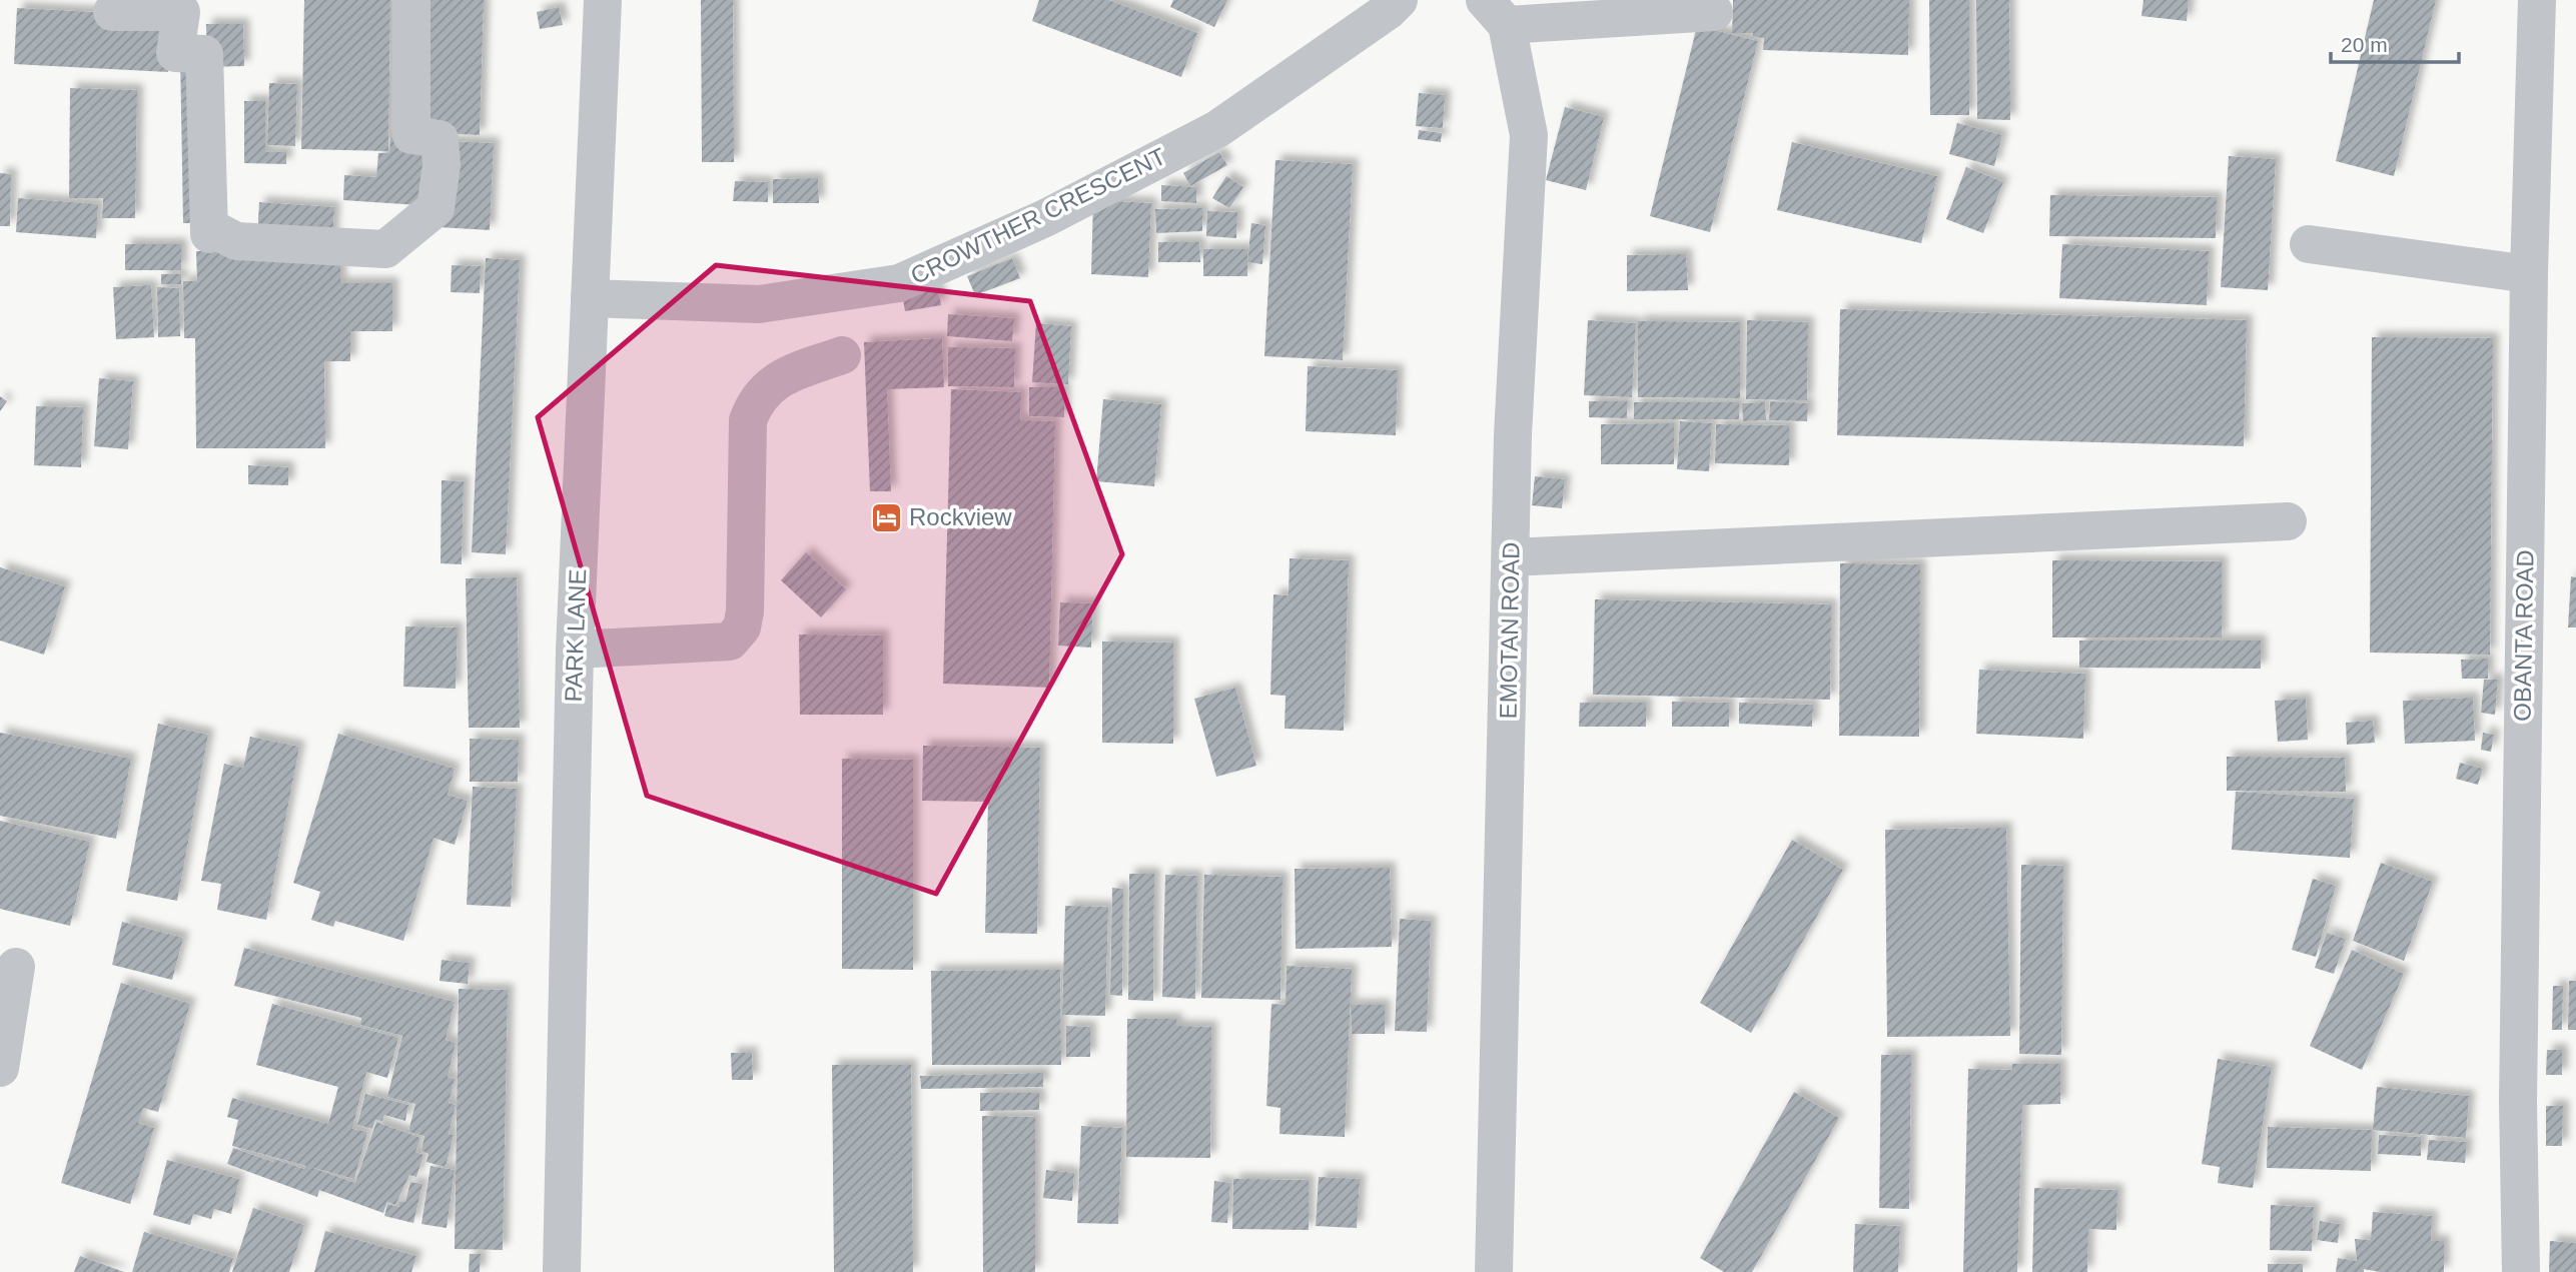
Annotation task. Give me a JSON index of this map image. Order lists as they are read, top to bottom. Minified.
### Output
{"streets":{"street":["CROWTHER CRESCENT","EMOTAN ROAD","PARK LANE","OBANTA ROAD"]},"crossings":[["CROWTHER CRESCENT","PARK LANE"]],"places":{"hotel":["Rockview"]},"scale_bar":"20 m"}
